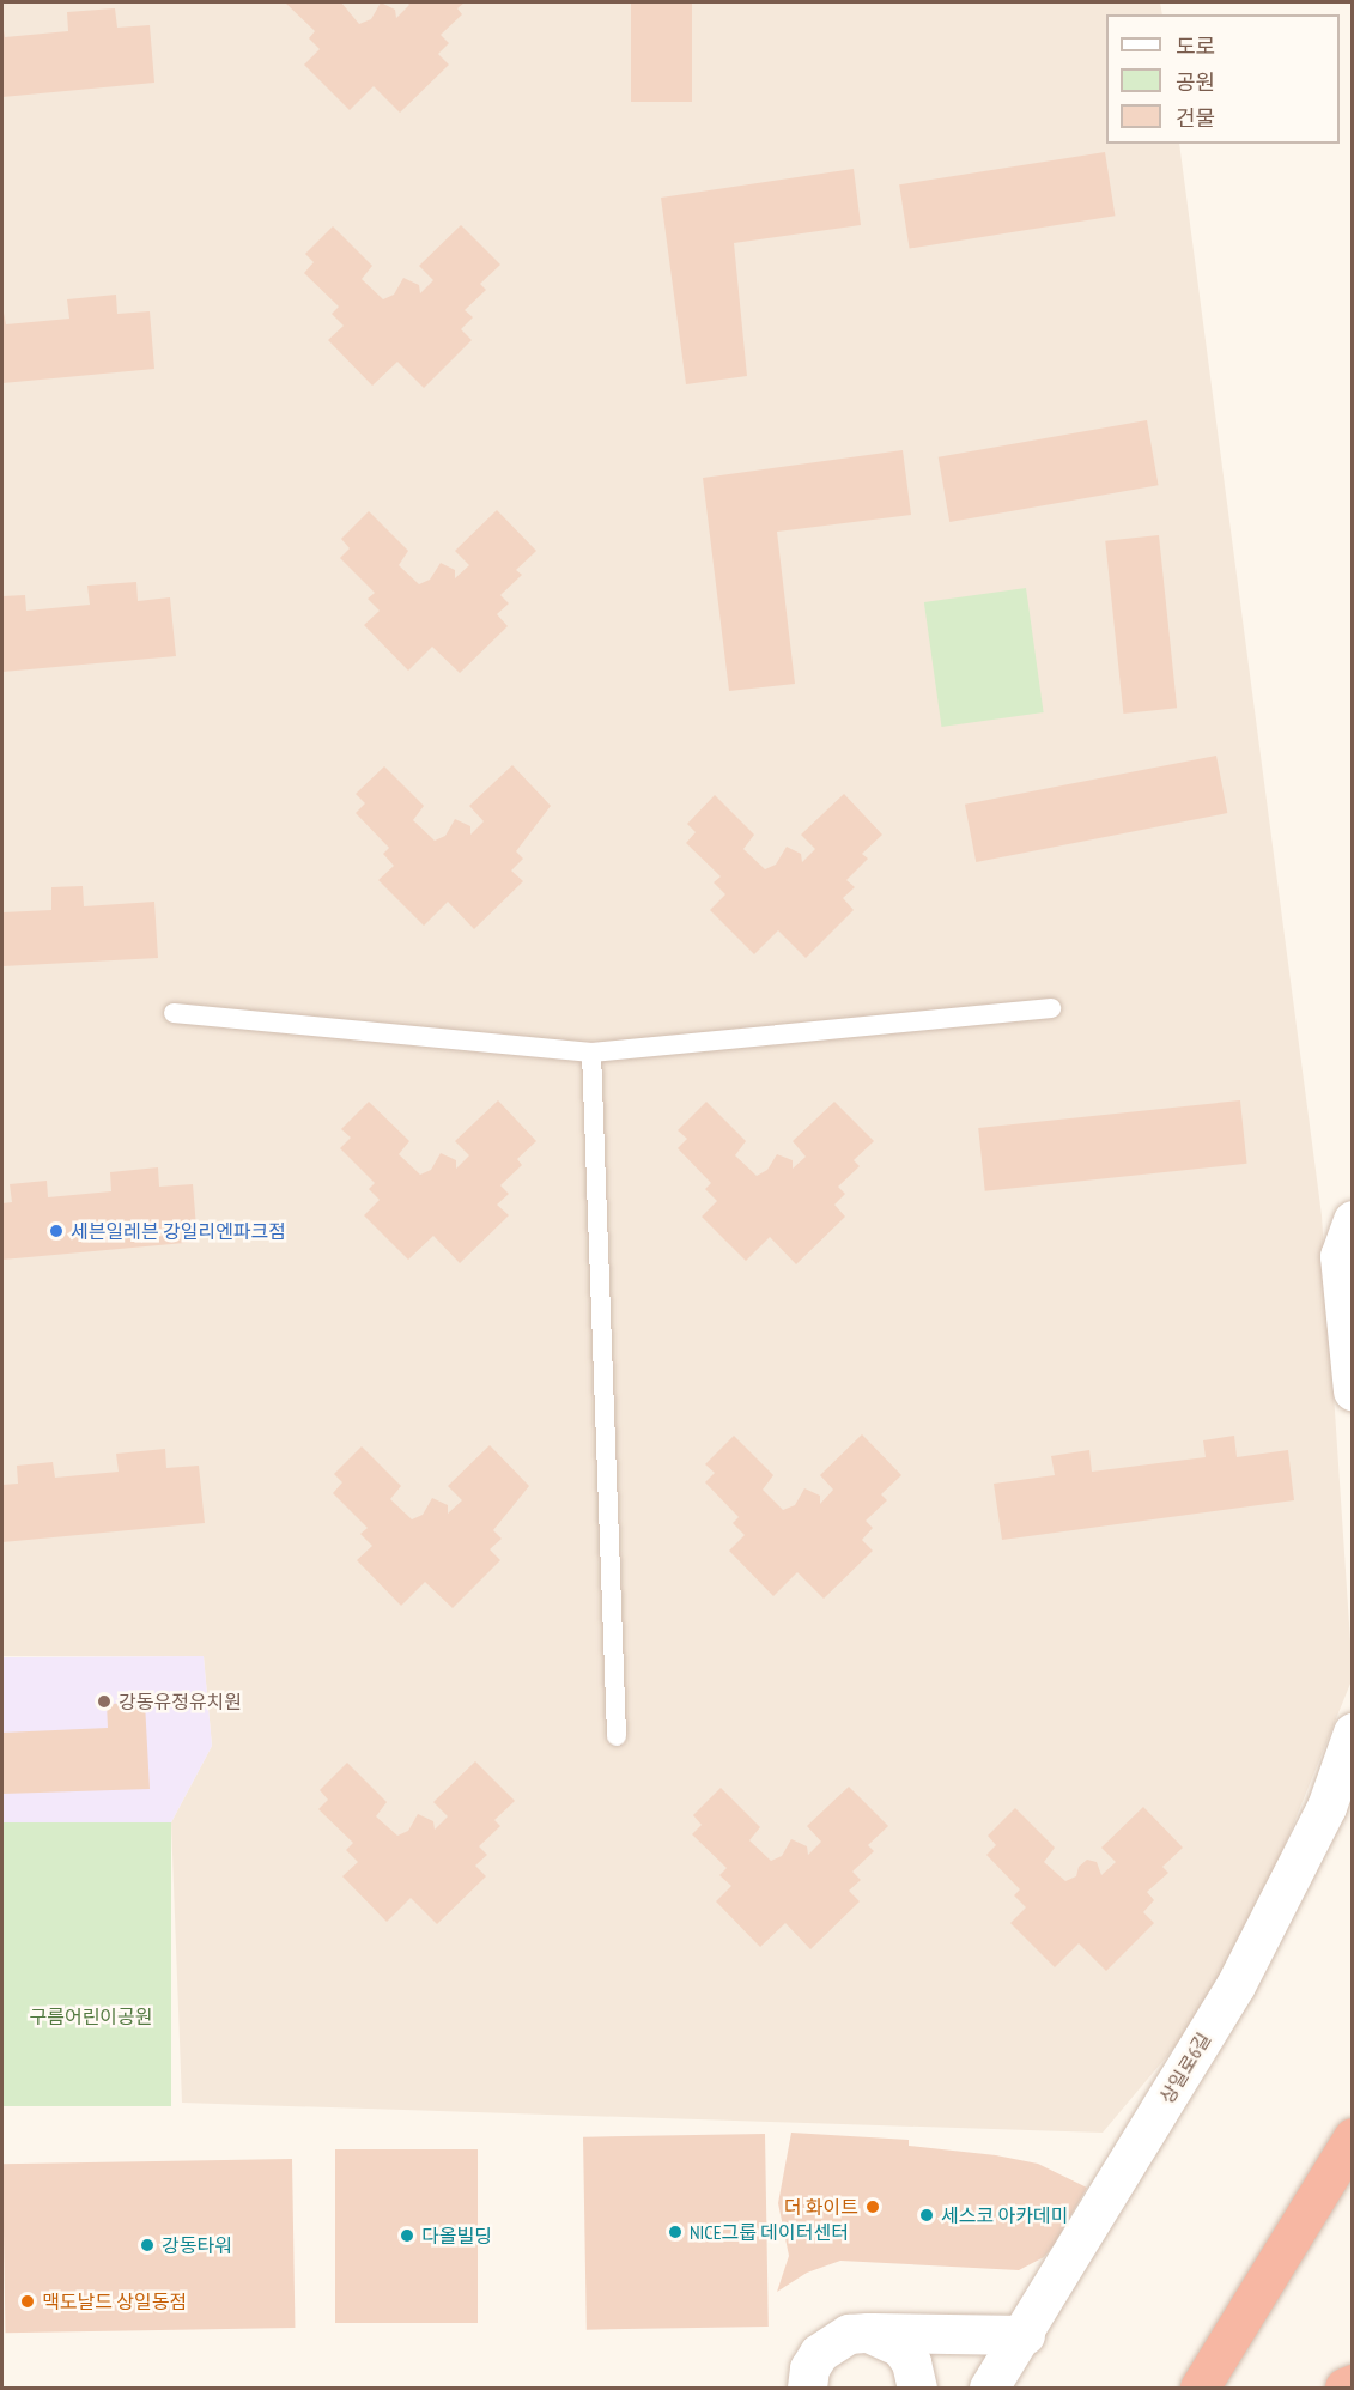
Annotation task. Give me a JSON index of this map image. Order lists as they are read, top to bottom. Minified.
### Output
{"streets":{"street":["상일로6길"]},"parks":["구름어린이공원"],"places":["세븐일레븐 강일리엔파크점","강동유정유치원","더 화이트","세스코 아카데미","NICE그룹 데이터센터","다올빌딩","강동타워","맥도날드 상일동점"],"legend":["도로","공원","건물"]}
